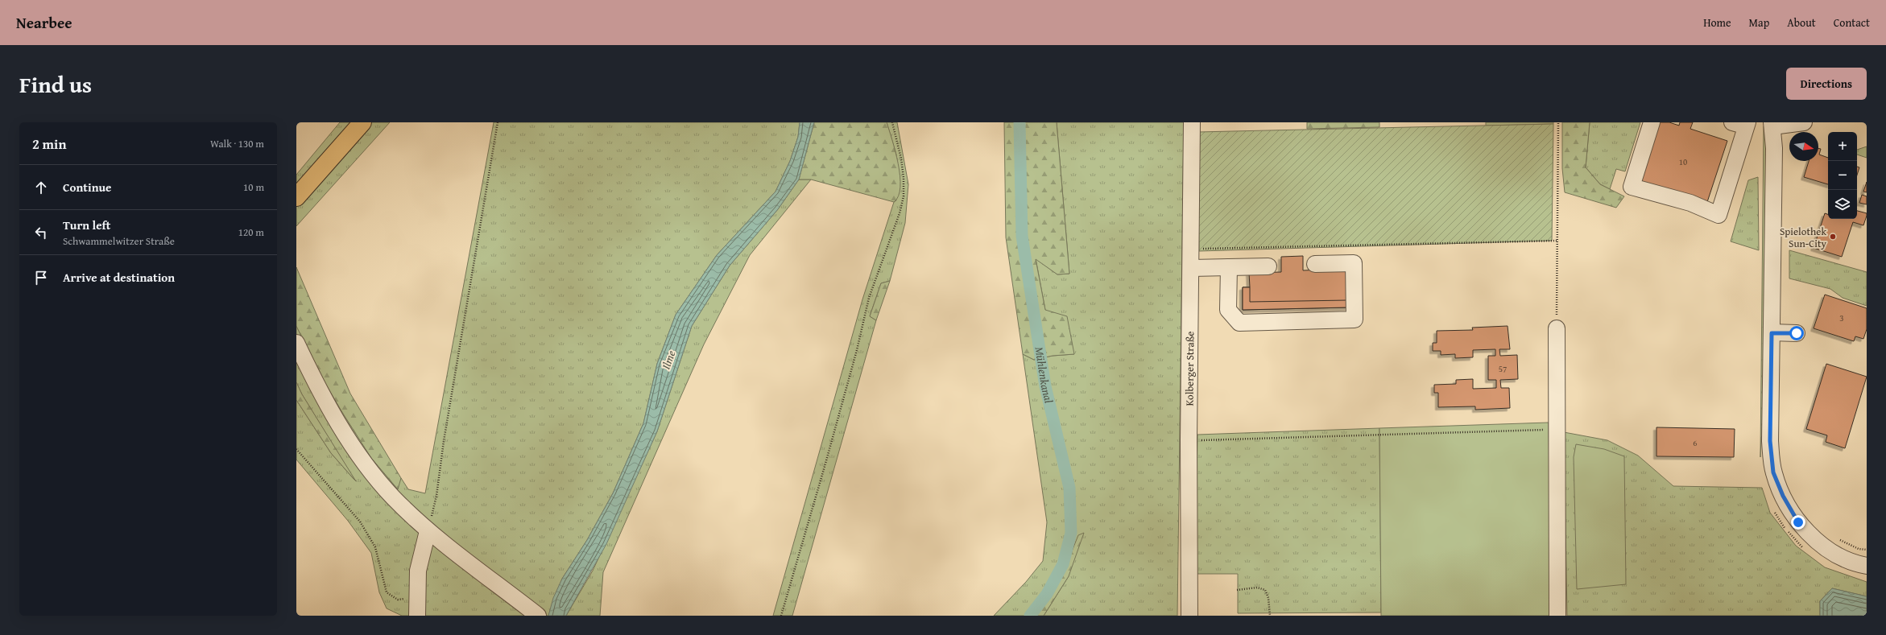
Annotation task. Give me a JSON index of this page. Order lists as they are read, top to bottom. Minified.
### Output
{"streets":{"street":["Kolberger Straße"]},"water":["Ilme","Mühlenkanal"],"places":["Spielothek Sun-City"],"house_numbers":["10","3","57","6"],"north":"right","page":{"header":"Nearbee","nav":["Home","Map","About","Contact"],"title":"Find us","buttons":"Directions","heading":["2 min","Walk · 130 m"],"map_buttons":["+","−"],"list":[["Continue","10 m"],["Turn left","Schwammelwitzer Straße","120 m"],"Arrive at destination"]}}
